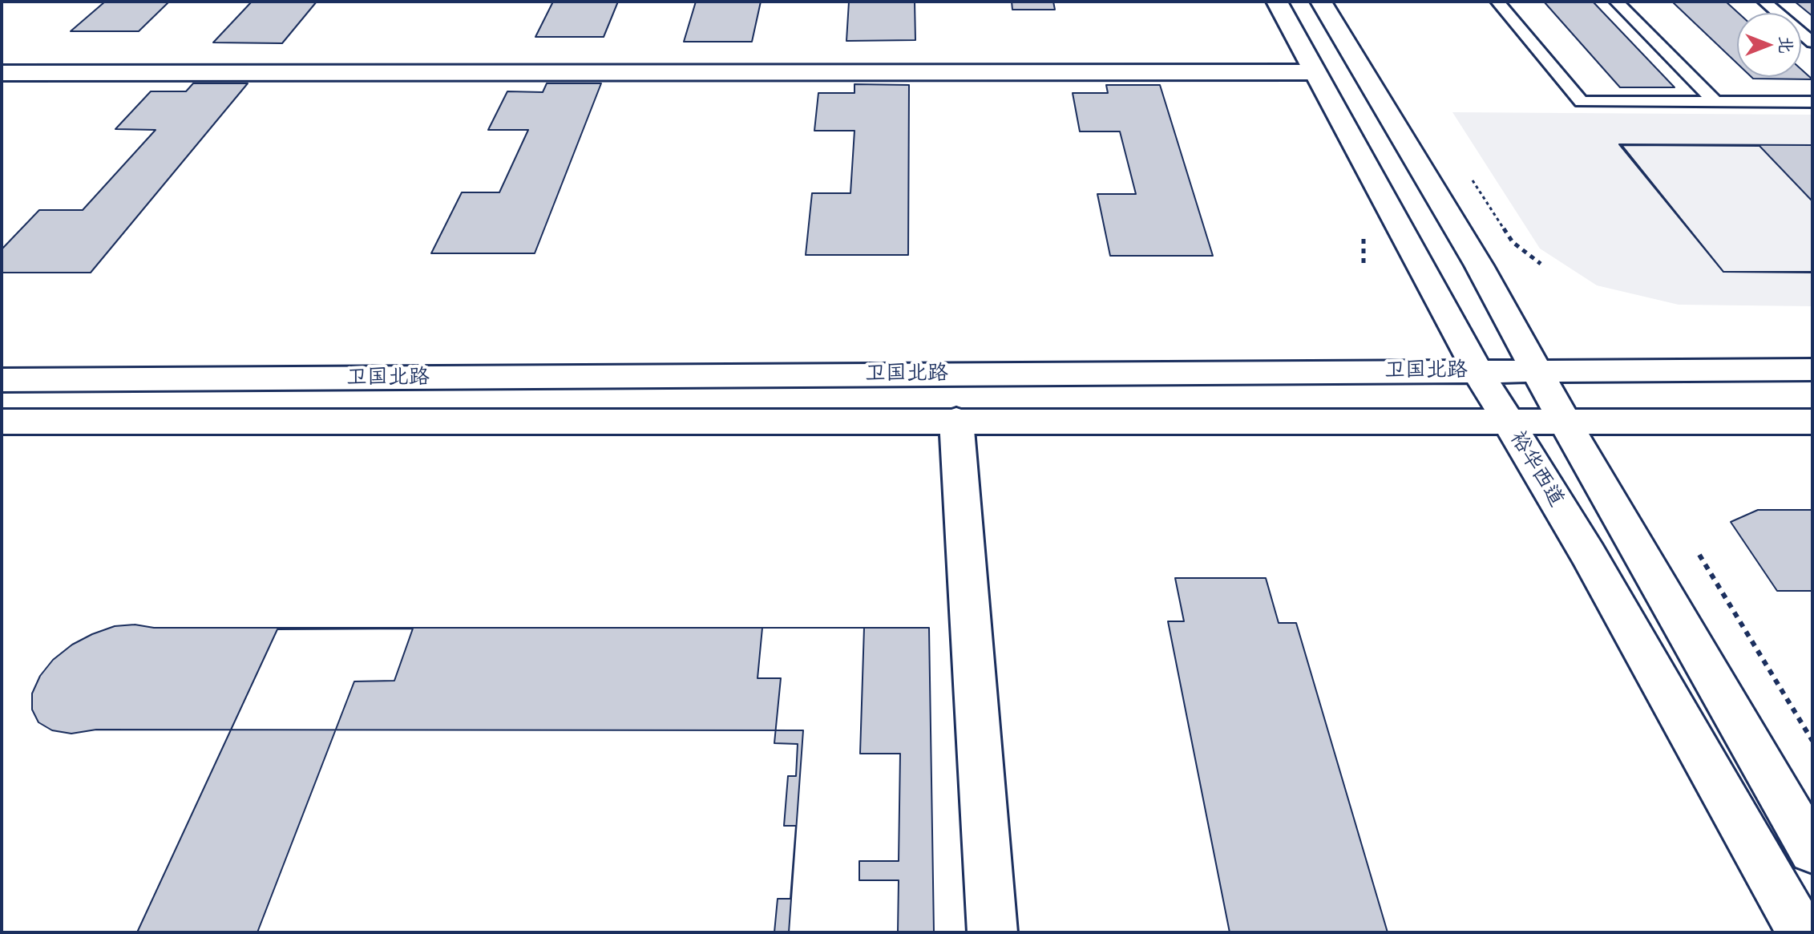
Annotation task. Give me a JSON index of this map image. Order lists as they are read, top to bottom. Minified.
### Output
{"streets":{"main road":["卫国北路","裕华西道"]},"crossings":[["卫国北路","裕华西道"]],"north":"right"}
